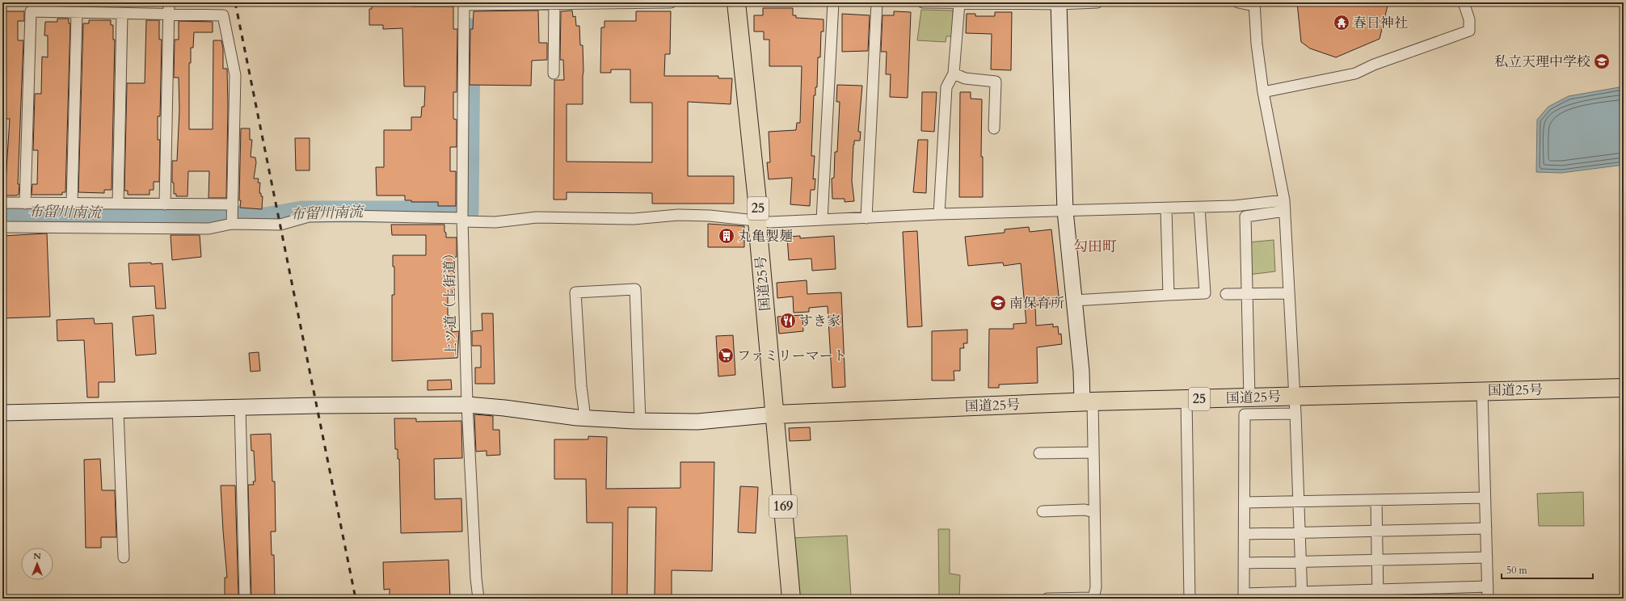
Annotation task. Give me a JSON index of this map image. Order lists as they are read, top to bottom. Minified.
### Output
{"streets":{"highway":["25","国道25号","169"],"street":["上ツ道（上街道）"]},"crossings":[["国道25号","169"]],"districts":["勾田町"],"water":["布留川南流"],"places":{"temple":["春日神社"],"school or university":["私立天理中学校","南保育所"],"building":["丸亀製麺"],"restaurant":["すき家"],"supermarket":["ファミリーマート"]},"scale_bar":"50 m","north":"top"}
